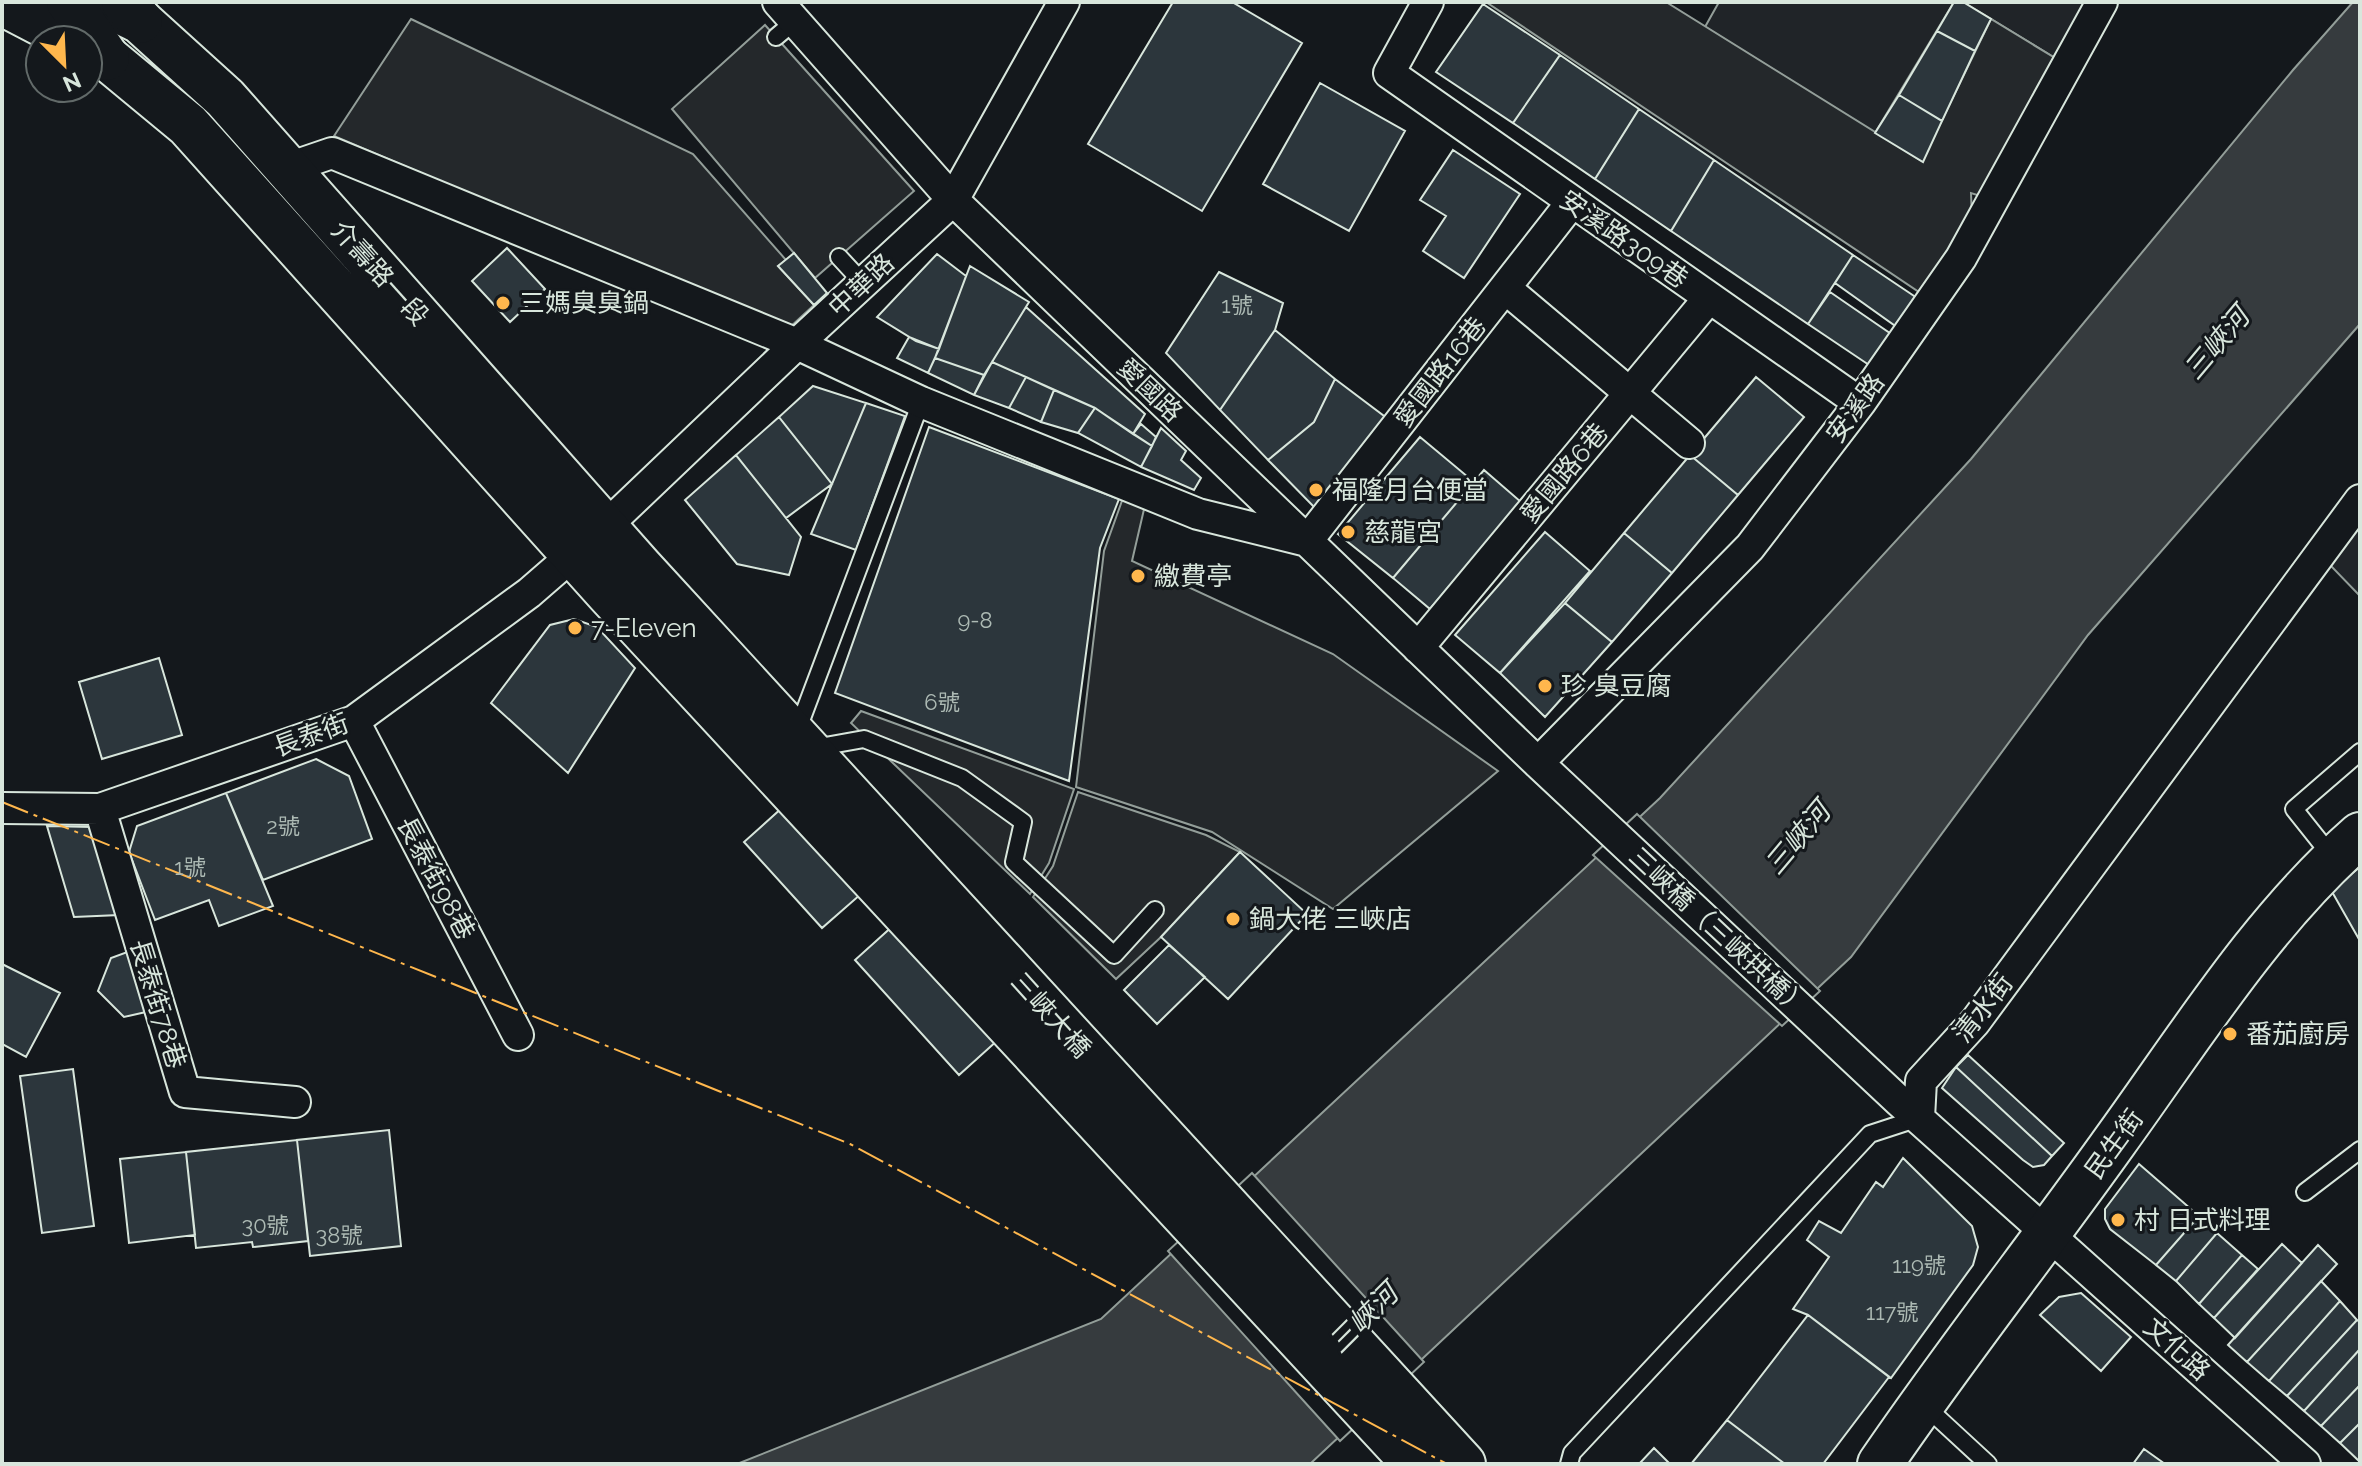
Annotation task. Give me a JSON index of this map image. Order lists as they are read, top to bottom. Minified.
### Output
{"streets":{"main road":["介壽路一段","三峽大橋","民生街"],"street":["安溪路309巷","中華路","愛國路16巷","愛國路","安溪路","愛國路6巷","長泰街","長泰街98巷","三峽橋（三峽拱橋）","長泰街78巷","清水街","文化路"]},"crossings":[["安溪路309巷","愛國路16巷"],["安溪路309巷","安溪路"],["安溪路309巷","愛國路6巷"],["介壽路一段","中華路"],["介壽路一段","長泰街"],["介壽路一段","三峽大橋"],["中華路","愛國路"],["中華路","長泰街"],["愛國路16巷","愛國路"],["愛國路","安溪路"],["愛國路","愛國路6巷"],["愛國路","三峽橋（三峽拱橋）"],["安溪路","三峽橋（三峽拱橋）"],["長泰街","長泰街98巷"],["長泰街","長泰街78巷"],["三峽橋（三峽拱橋）","清水街"],["三峽橋（三峽拱橋）","民生街"],["三峽橋（三峽拱橋）","文化路"],["民生街","文化路"]],"water":["三峽河"],"places":["三媽臭臭鍋","福隆月台便當","慈龍宮","繳費亭","7-Eleven","珍 臭豆腐","鍋大佬 三峽店","番茄廚房","村 日式料理"],"house_numbers":["1號","9-8","6號","2號","1號","30號","38號","119號","117號"],"north":"bottom right"}
